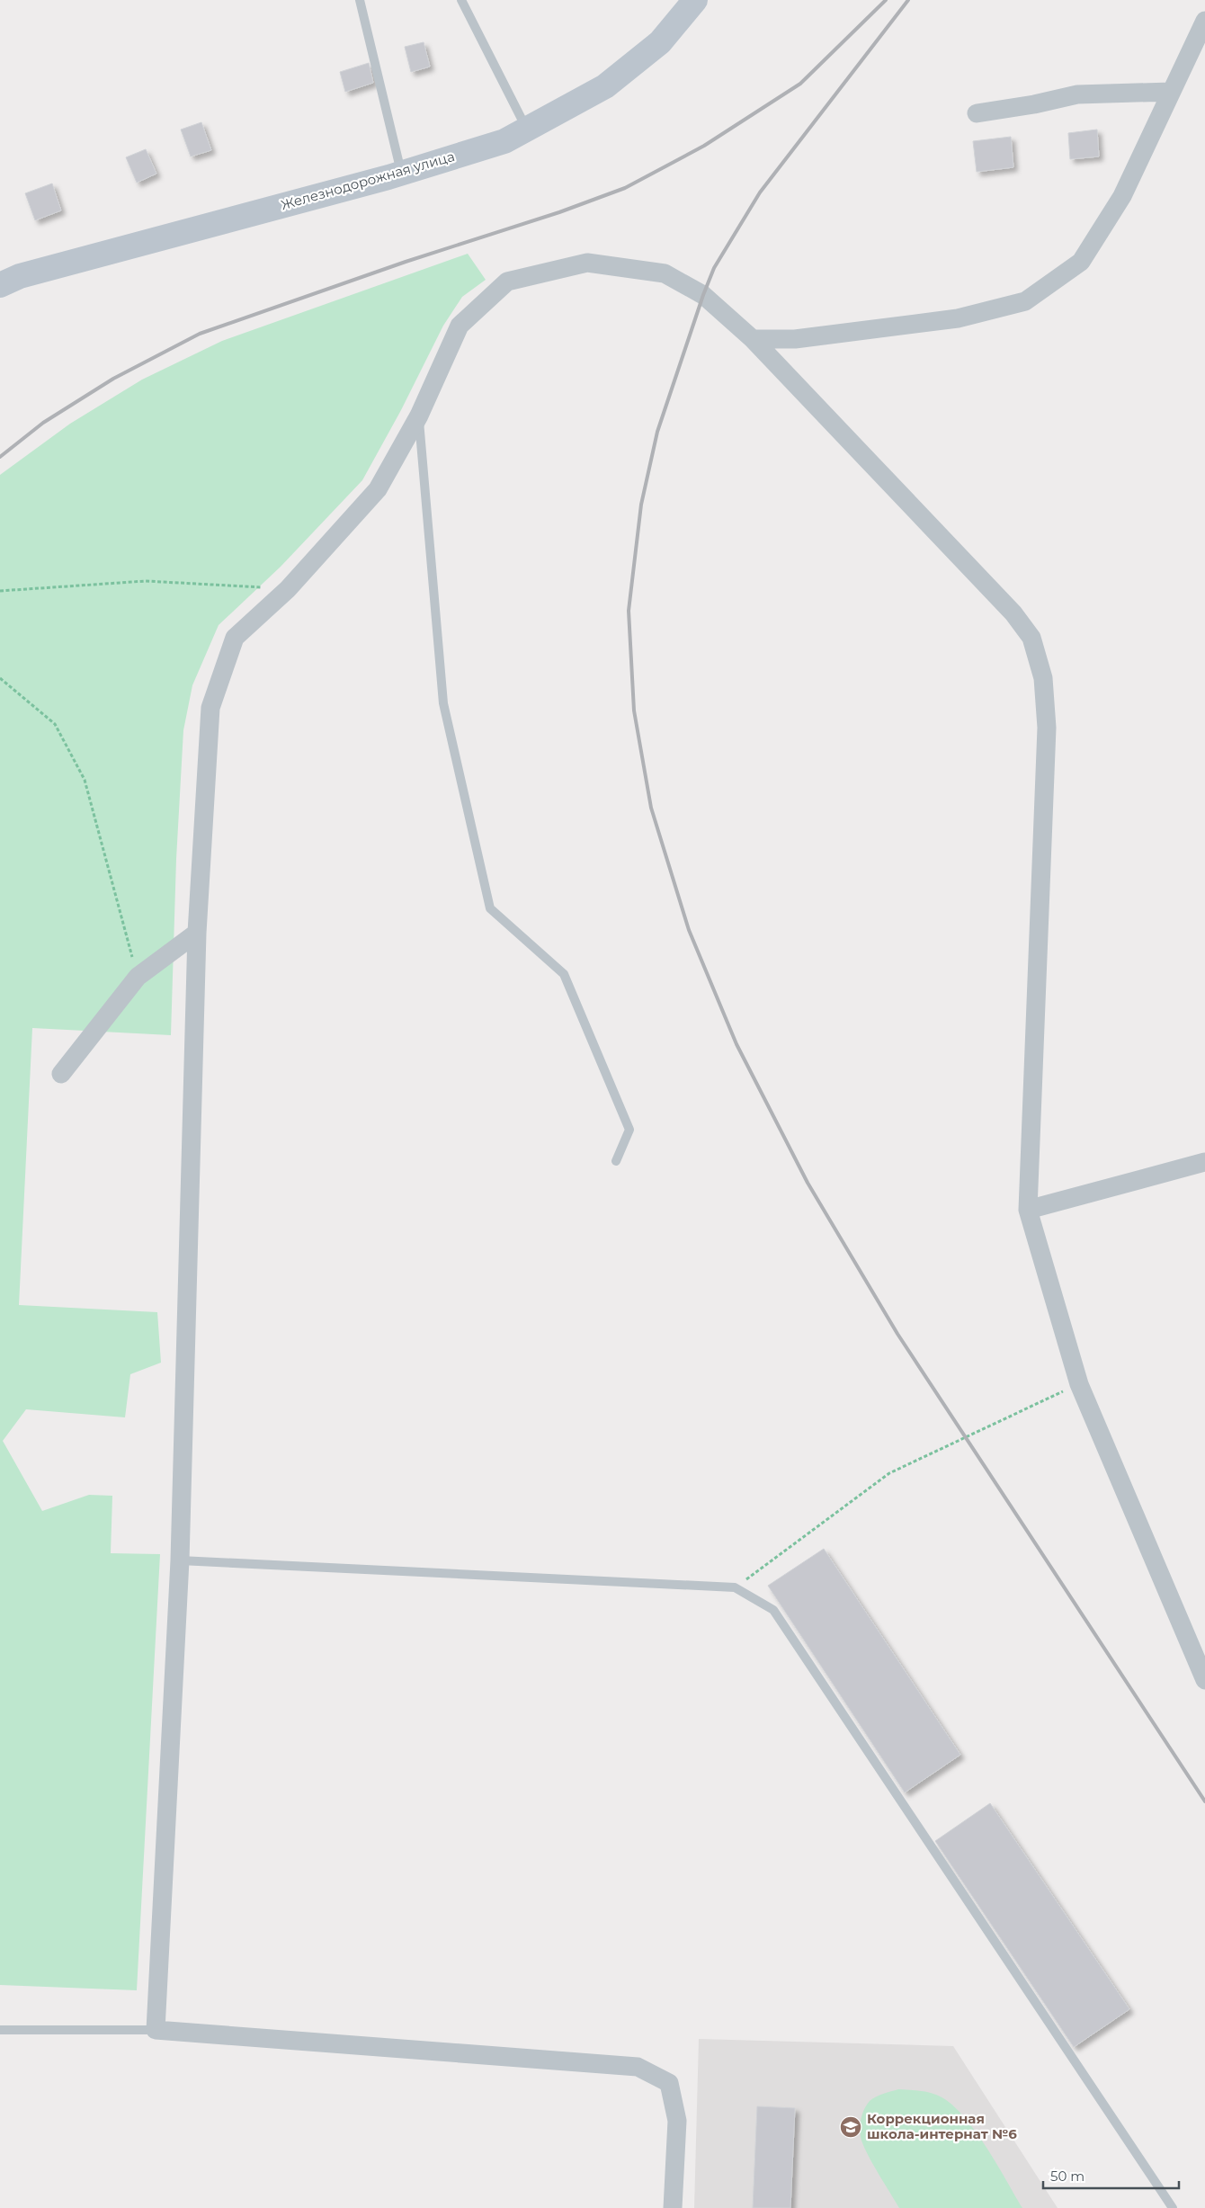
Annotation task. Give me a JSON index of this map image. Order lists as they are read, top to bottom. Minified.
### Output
{"streets":{"main road":["Железнодорожная улица"]},"places":{"school or university":["Коррекционная школа-интернат №6"]},"scale_bar":"50 m"}
